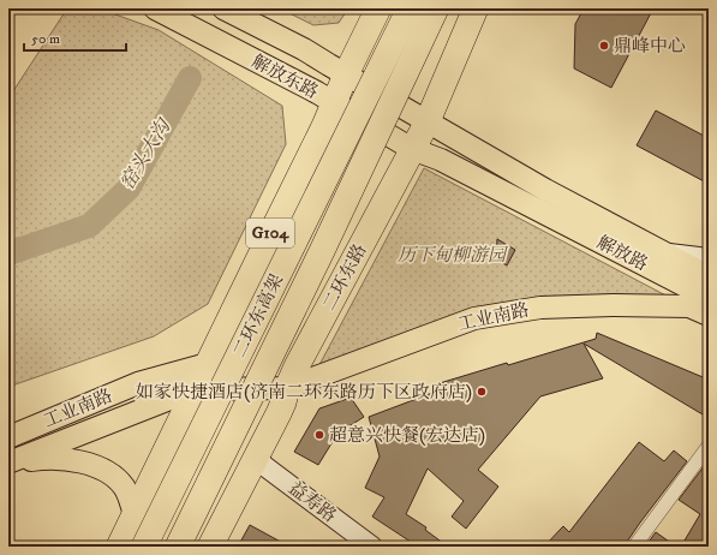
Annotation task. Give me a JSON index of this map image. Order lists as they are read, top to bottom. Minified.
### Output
{"streets":{"highway":["G104","二环东路","二环东高架"],"main road":["解放东路","解放路","工业南路"],"street":["益寿路"]},"crossings":[["解放东路","G104"],["解放东路","解放路"],["解放东路","二环东路"],["G104","工业南路"],["解放路","二环东路"],["解放路","工业南路"],["二环东路","工业南路"],["二环东路","益寿路"]],"water":["窑头大沟"],"parks":["历下甸柳游园"],"places":["鼎峰中心","如家快捷酒店(济南二环东路历下区政府店)","超意兴快餐(宏达店)"],"scale_bar":"50 m"}
